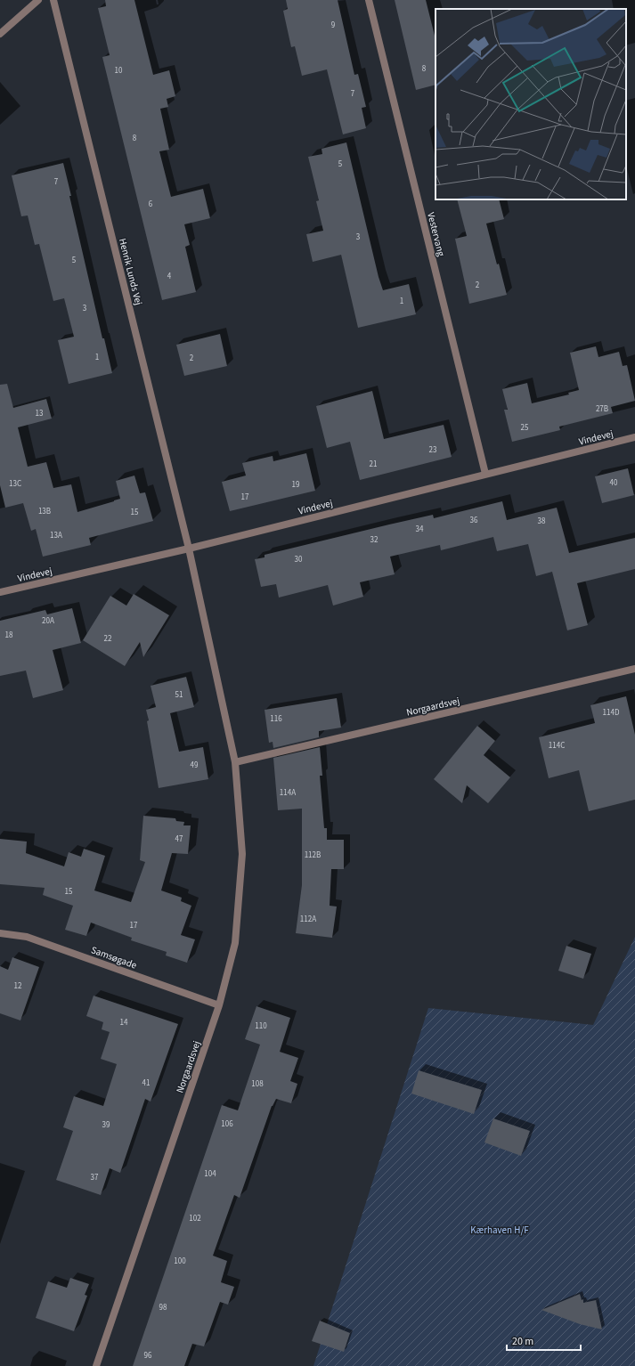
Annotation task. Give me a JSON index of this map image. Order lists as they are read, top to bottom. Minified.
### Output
{"streets":{"street":["Vestervang","Henrik Lunds Vej","Vindevej","Norgaardsvej","Samsøgade"]},"crossings":[["Vestervang","Vindevej"],["Henrik Lunds Vej","Vindevej"],["Henrik Lunds Vej","Norgaardsvej"],["Vindevej","Norgaardsvej"],["Norgaardsvej","Samsøgade"]],"parks":["Kærhaven H/F"],"house_numbers":["9","8","10","7","8","5","7","6","3","5","4","2","1","3","1","2","27B","13","25","23","21","40","13C","19","17","13B","15","36","38","34","13A","32","30","20A","18","22","51","114D","116","114C","49","114A","47","112B","15","112A","17","12","14","110","41","108","106","39","104","37","102","100","98","96"],"scale_bar":"20 m"}
